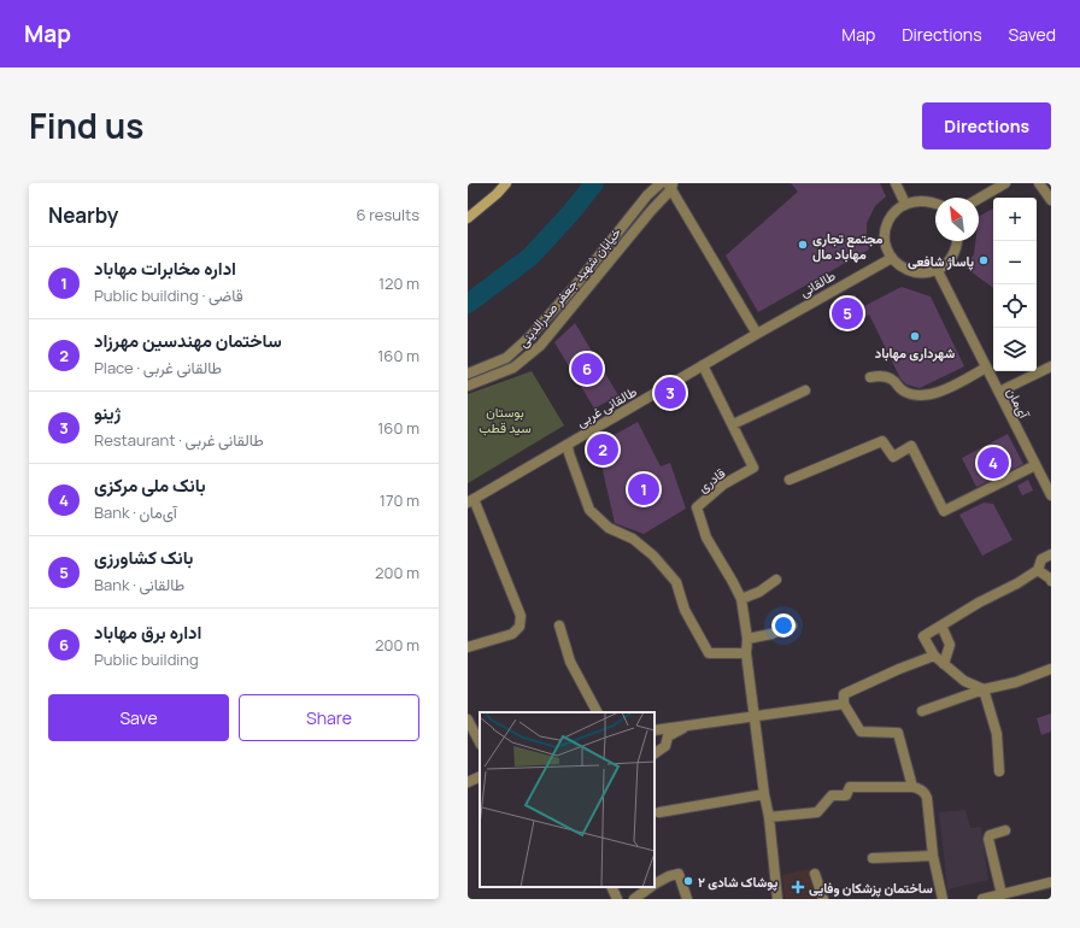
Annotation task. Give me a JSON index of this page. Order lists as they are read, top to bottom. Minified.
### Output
{"streets":{"street":["طالقانی","خیابان شهید جعفر صدرالدینی","آی‌مان","طالقانی غربی","قادری"]},"crossings":[["طالقانی","طالقانی غربی"],["طالقانی غربی","قادری"]],"parks":["بوستان سید قطب"],"places":{"other":["مجتمع تجاری مهاباد مال","پاساژ شافعی","شهرداری مهاباد","پوشاک شادی ۲"],"health":["ساختمان پزشکان وفایی"]},"north":"top left","page":{"header":"Map","nav":["Map","Directions","Saved"],"title":"Find us","buttons":["Directions",["Save","Share"]],"heading":["Nearby","6 results"],"map_buttons":["+","−"],"list":[{"mark":"1","name":"اداره مخابرات مهاباد","note":"Public building · قاضی","value":"120 m"},{"mark":"2","name":"ساختمان مهندسین مهرزاد","note":"Place · طالقانی غربی","value":"160 m"},{"mark":"3","name":"ژینو","note":"Restaurant · طالقانی غربی","value":"160 m"},{"mark":"4","name":"بانک ملی مرکزی","note":"Bank · آی‌مان","value":"170 m"},{"mark":"5","name":"بانک کشاورزی","note":"Bank · طالقانی","value":"200 m"},{"mark":"6","name":"اداره برق مهاباد","note":"Public building","value":"200 m"}],"pins":["5","6","3","2","4","1"]}}
